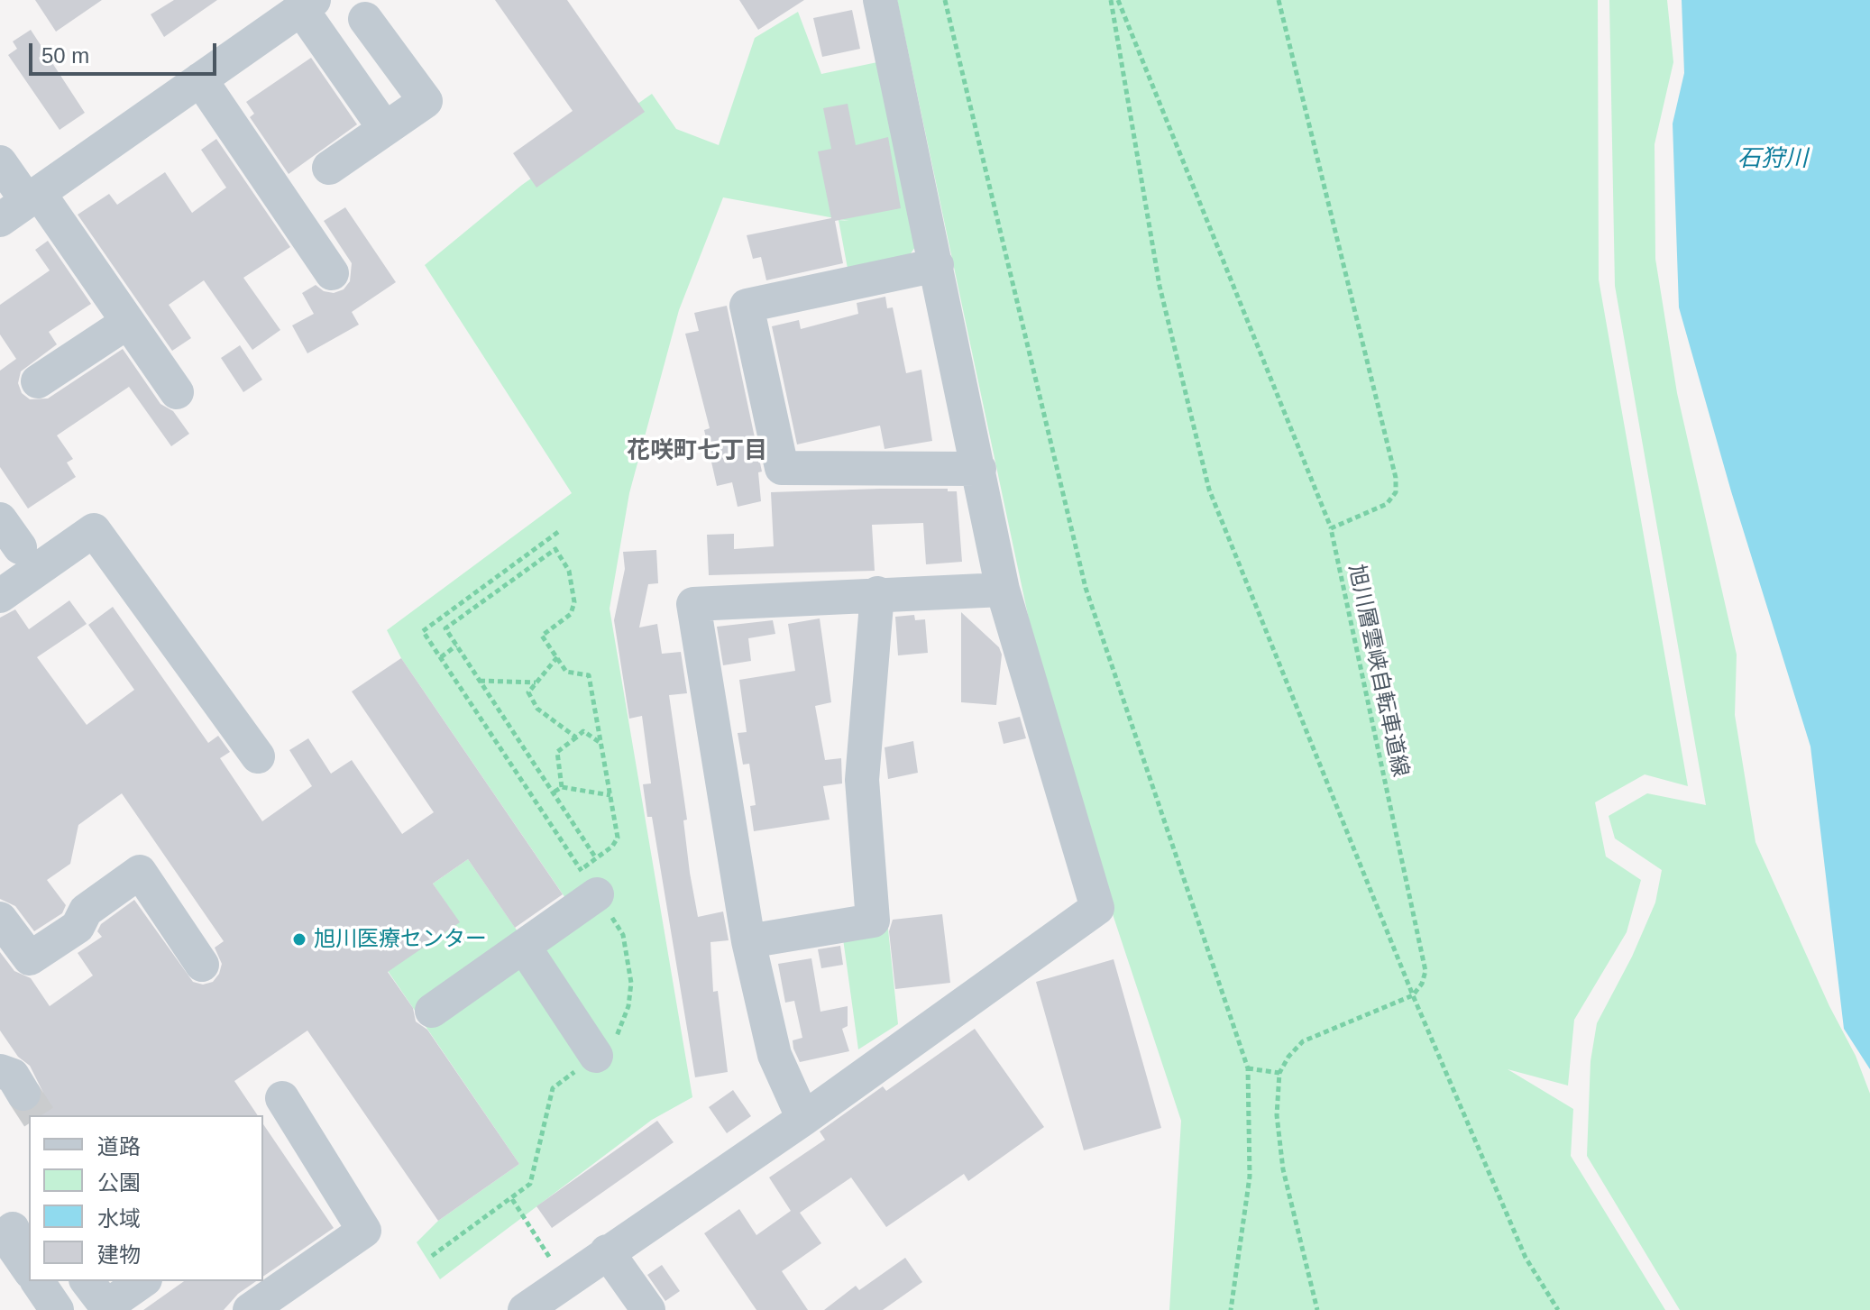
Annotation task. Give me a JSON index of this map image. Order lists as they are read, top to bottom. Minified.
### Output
{"streets":{"path":["旭川層雲峡自転車道線"]},"districts":["花咲町七丁目"],"water":["石狩川"],"places":["旭川医療センター"],"legend":["道路","公園","水域","建物"],"scale_bar":"50 m"}
